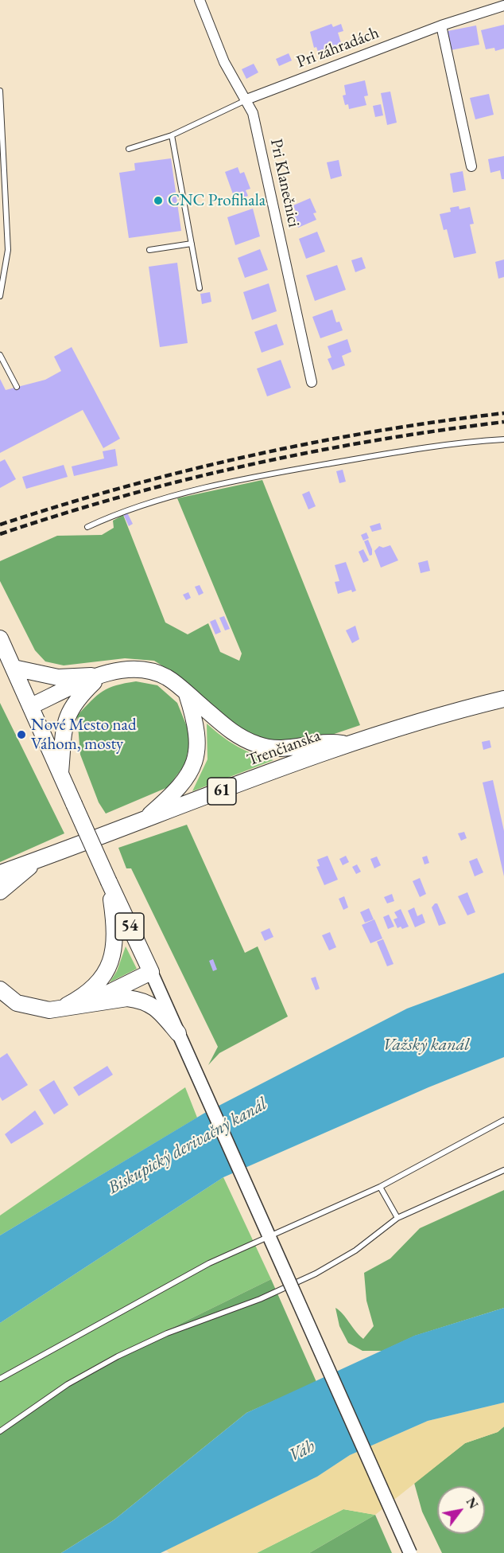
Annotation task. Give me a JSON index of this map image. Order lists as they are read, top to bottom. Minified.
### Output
{"streets":{"main road":["Trenčianska","61","54"],"street":["Pri záhradách","Pri Klanečnici"]},"crossings":[["Pri záhradách","Pri Klanečnici"]],"water":["Važský kanál","Biskupický derivačný kanál","Váh"],"places":["CNC Profihala","Nové Mesto nad Váhom, mosty"],"north":"top right"}
